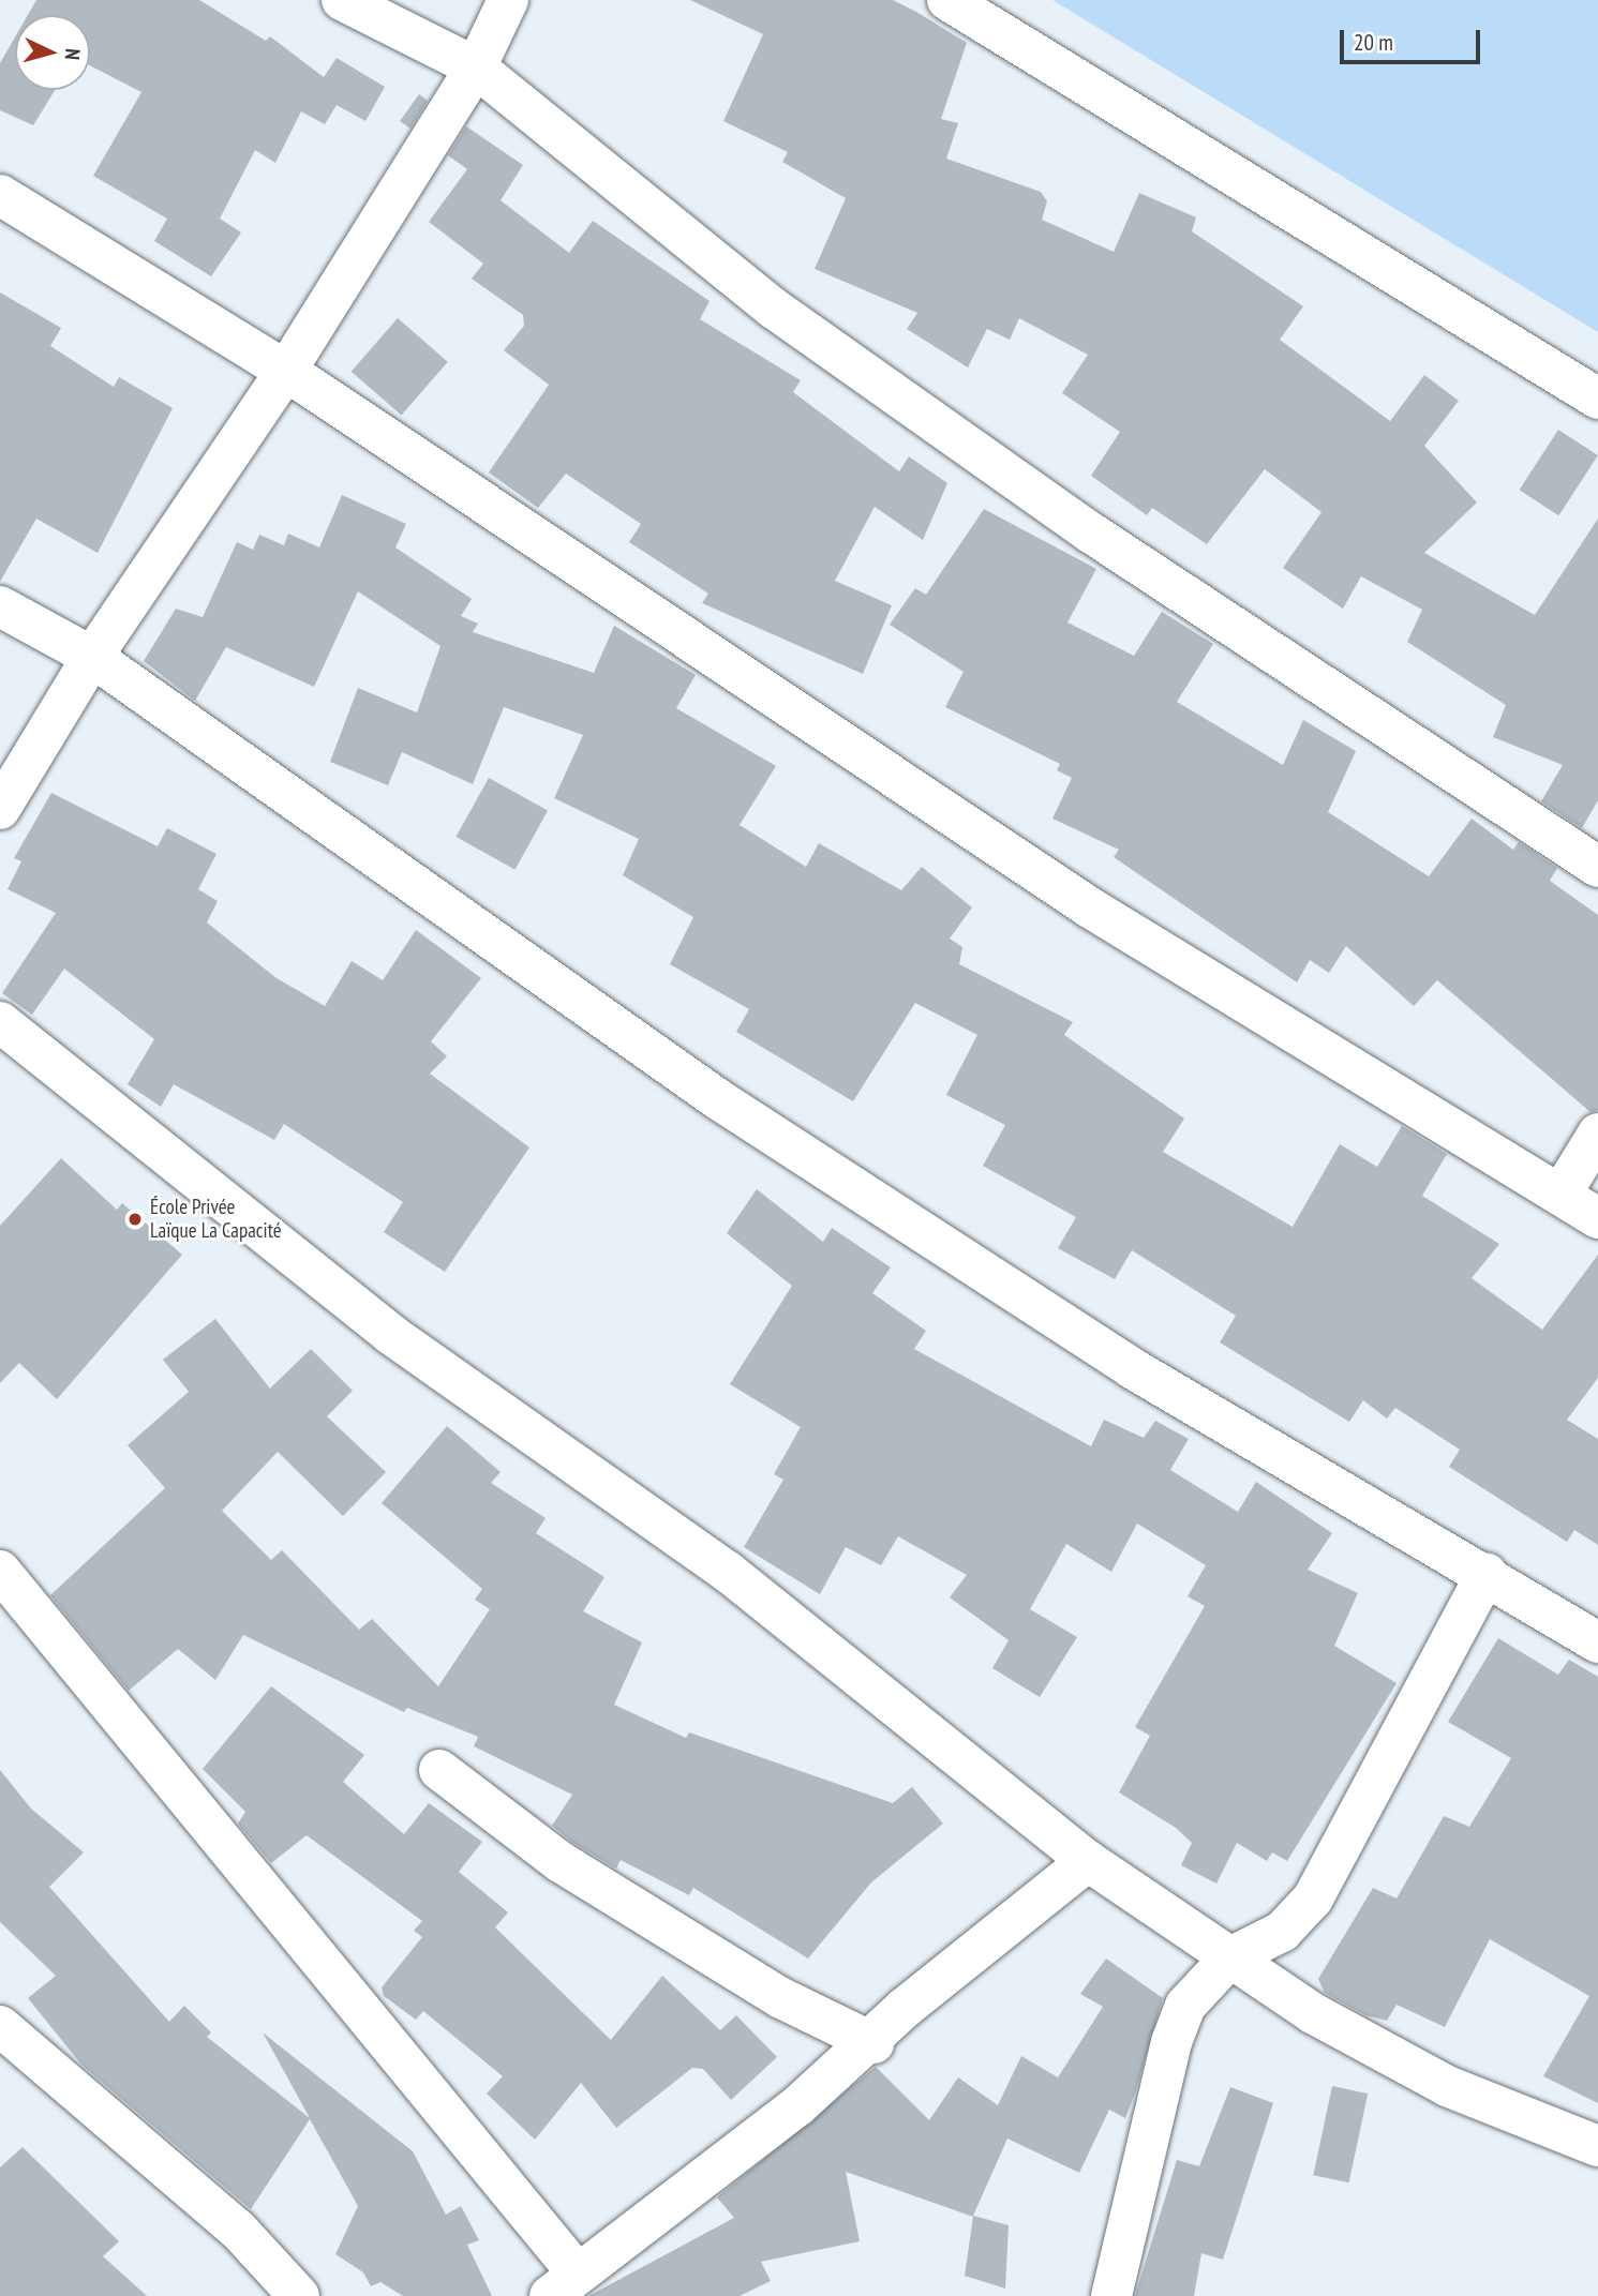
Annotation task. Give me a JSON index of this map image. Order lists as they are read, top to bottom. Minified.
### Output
{"places":["École Privée Laïque La Capacité"],"scale_bar":"20 m","north":"right"}
